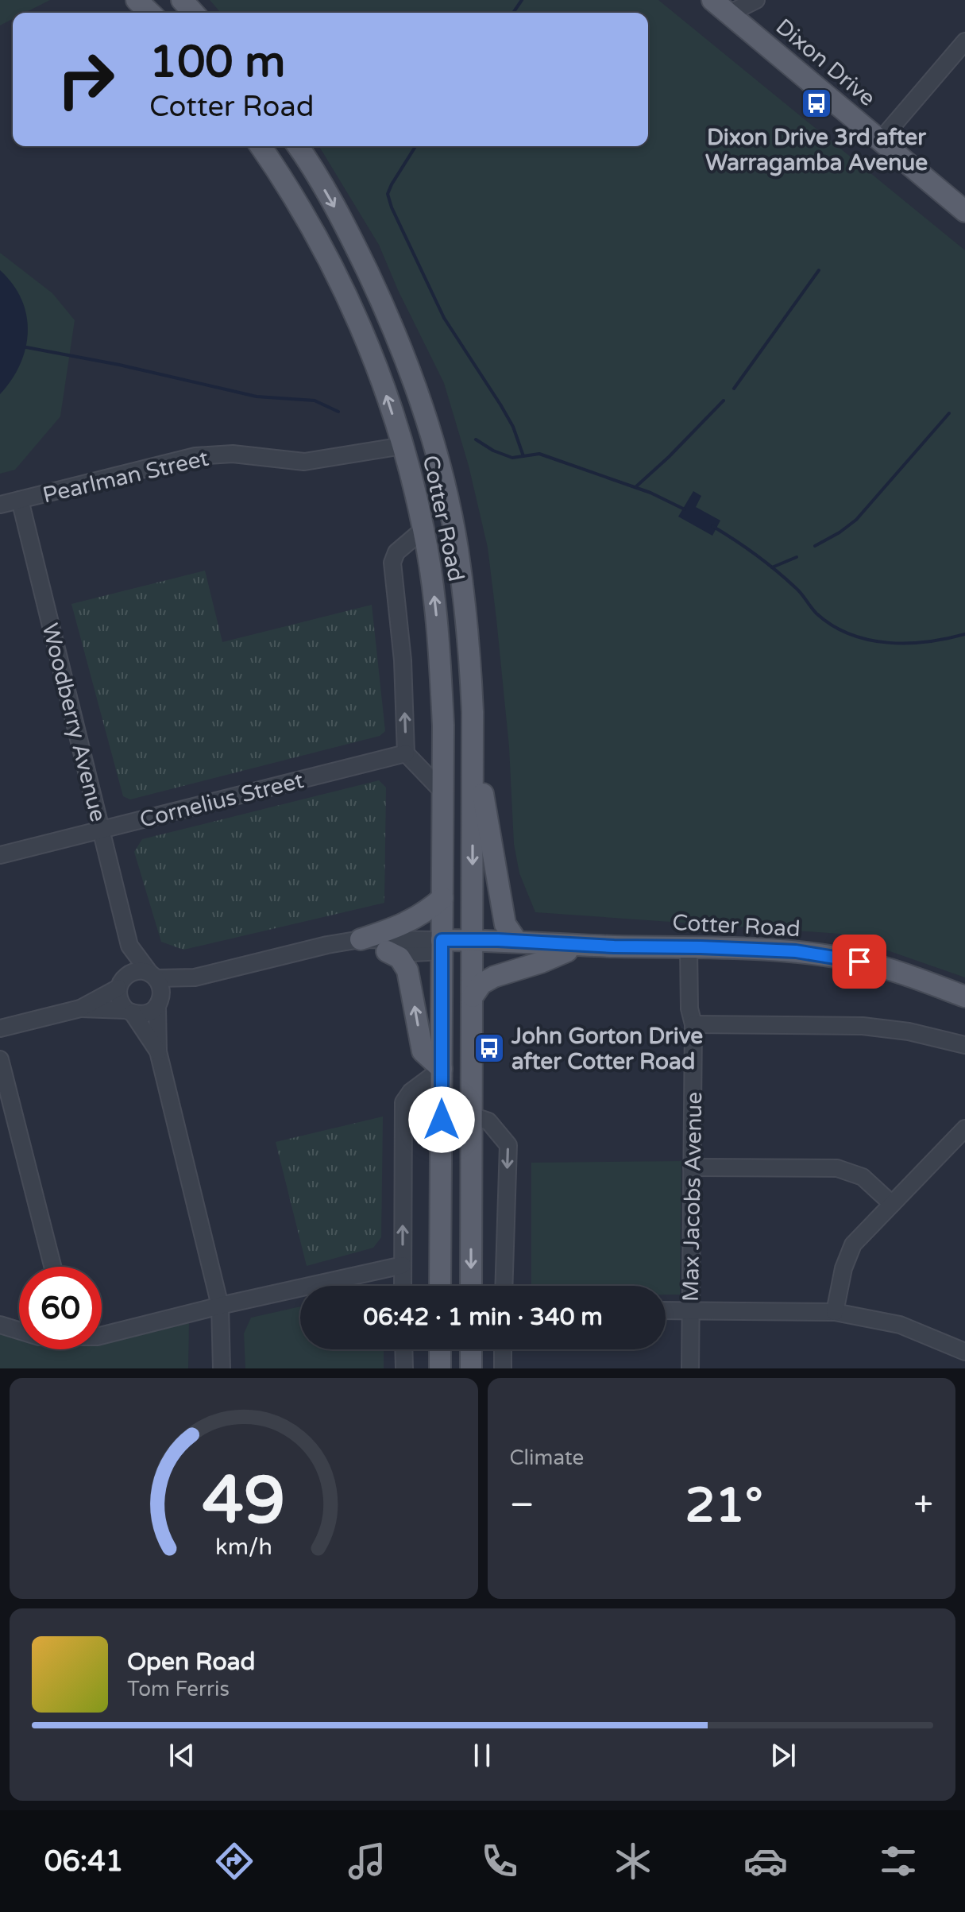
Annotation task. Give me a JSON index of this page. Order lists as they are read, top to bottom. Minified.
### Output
{"streets":{"main road":["Dixon Drive","Cotter Road"],"street":["Pearlman Street","Woodberry Avenue","Cornelius Street","Max Jacobs Avenue"]},"crossings":[["Pearlman Street","Cotter Road"],["Pearlman Street","Woodberry Avenue"],["Cotter Road","Max Jacobs Avenue"],["Woodberry Avenue","Cornelius Street"]],"places":{"bus stop":["Dixon Drive 3rd after Warragamba Avenue","John Gorton Drive after Cotter Road"]},"page":{"turn":["100 m","Cotter Road"],"limit":"60","trip":"06:42 · 1 min · 340 m","tile":"Climate","heat":["−","21°","+"],"song":["Open Road","Tom Ferris"],"tabs":"06:41","gauge":["49","km/h"]}}
